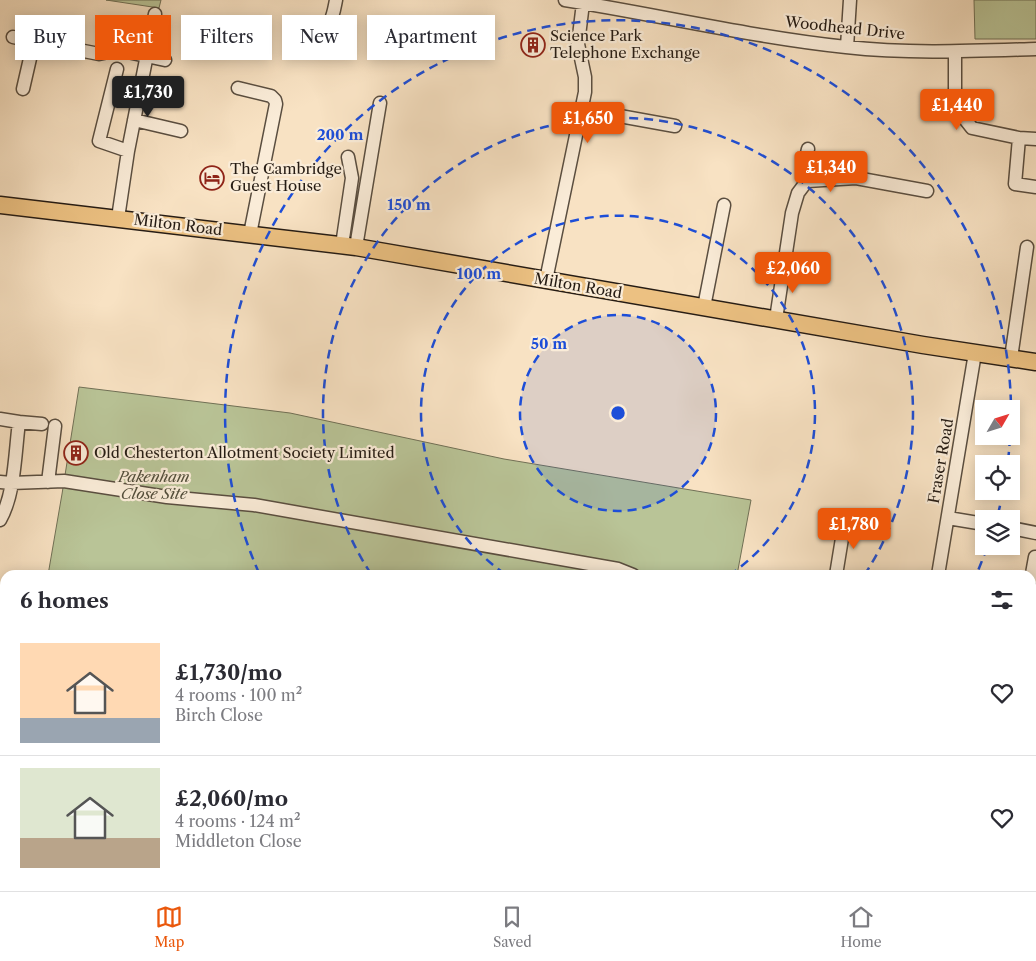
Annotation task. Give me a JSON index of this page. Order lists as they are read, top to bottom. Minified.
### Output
{"streets":{"main road":["Milton Road"],"street":["Woodhead Drive","Fraser Road"]},"crossings":[["Milton Road","Fraser Road"]],"parks":["Pakenham Close Site"],"places":{"building":["Science Park Telephone Exchange","Old Chesterton Allotment Society Limited"],"hotel":["The Cambridge Guest House"]},"north":"top right","page":{"chip":["Buy","Rent","Filters","New","Apartment"],"price":["£1,730","£1,440","£1,650","£1,340","£2,060","£1,780"],"heading":"6 homes","list":[{"name":"£1,730/mo","note":"4 rooms · 100 m² · Birch Close"},{"name":"£2,060/mo","note":"4 rooms · 124 m² · Middleton Close"}],"tabs":["Map","Saved","Home"]},"rings":["200 m","150 m","100 m","50 m"]}
